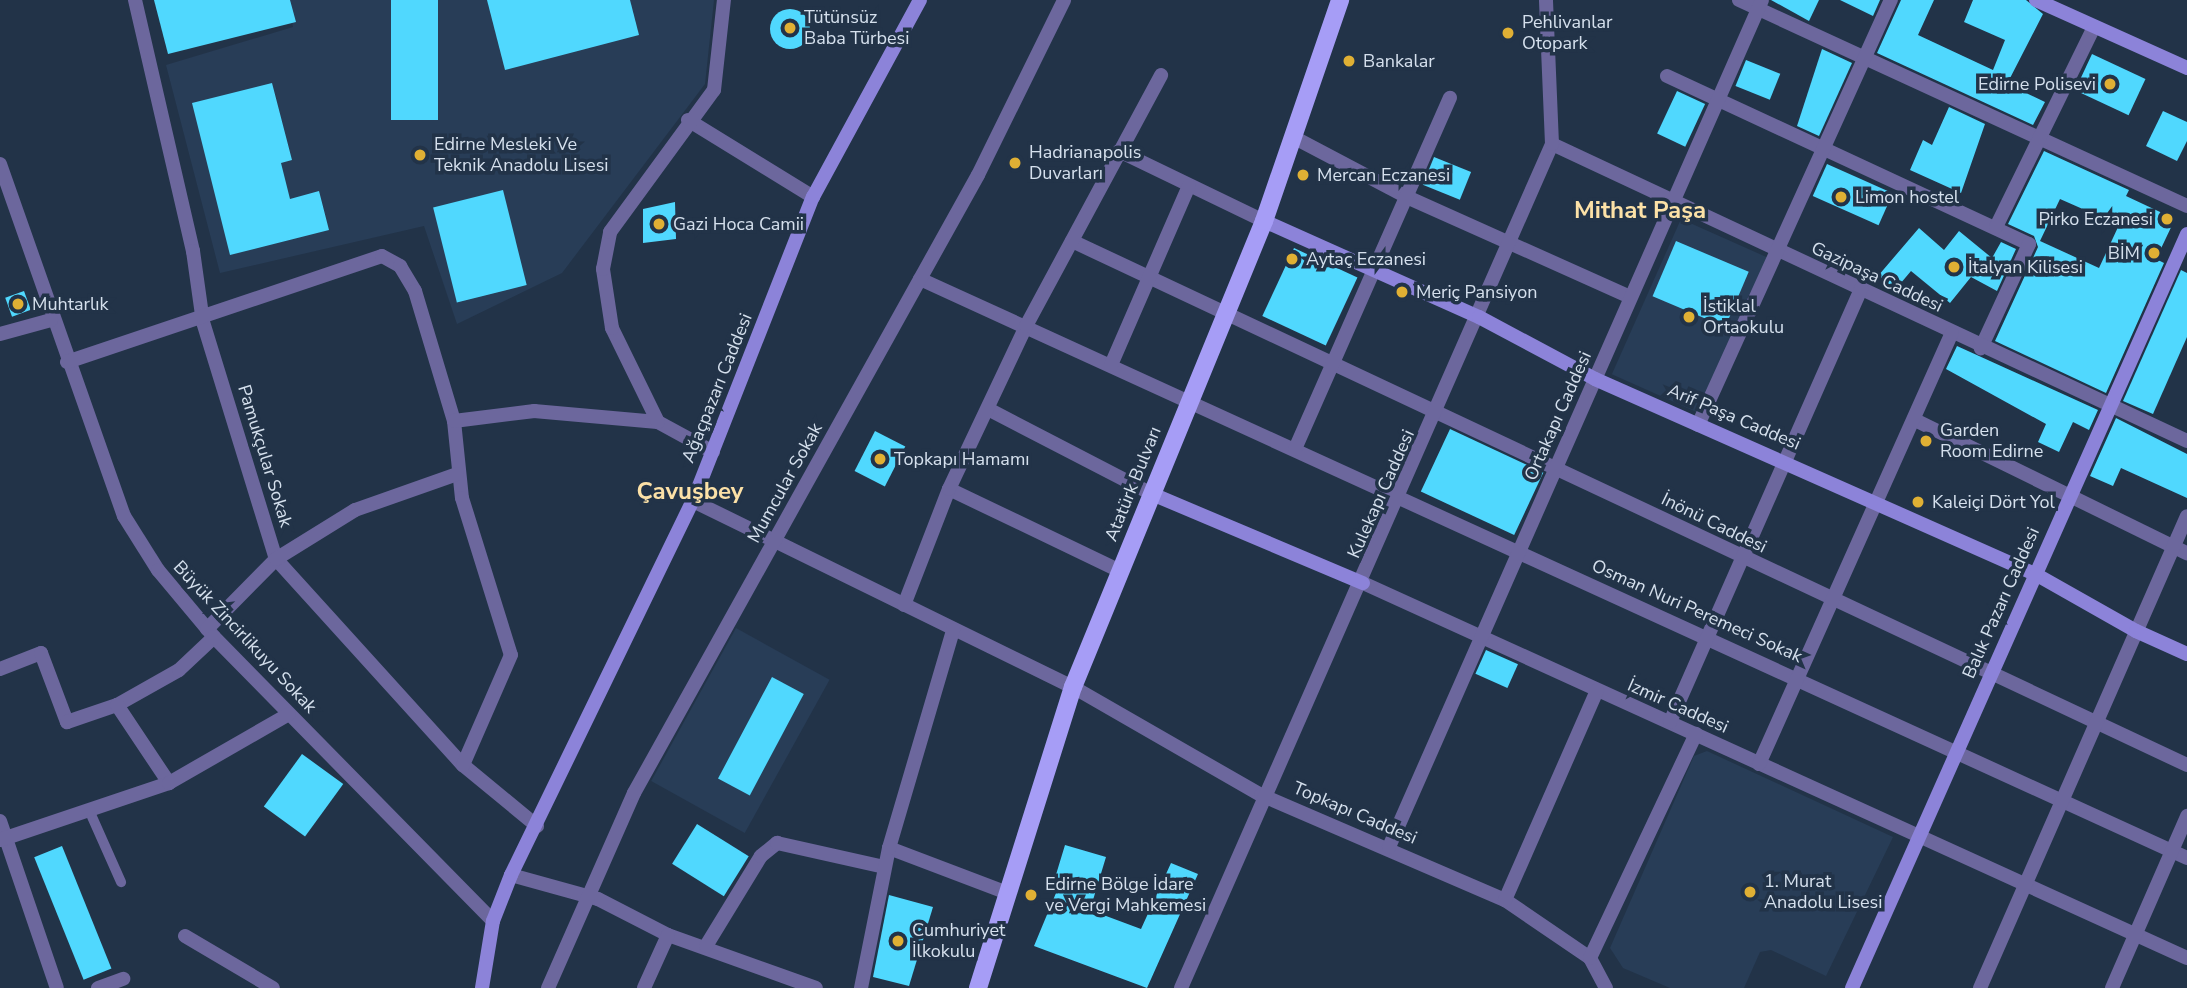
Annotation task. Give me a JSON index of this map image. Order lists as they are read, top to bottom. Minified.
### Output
{"streets":{"main road":["Atatürk Bulvarı"],"street":["Gazipaşa Caddesi","Ağaçpazarı Caddesi","Ortakapı Caddesi","Arif Paşa Caddesi","Pamukçular Sokak","Mumcular Sokak","Kulekapı Caddesi","İnönü Caddesi","Balık Pazarı Caddesi","Osman Nuri Peremeci Sokak","Büyük Zincirlikuyu Sokak","İzmir Caddesi","Topkapı Caddesi"]},"crossings":[["Gazipaşa Caddesi","Ortakapı Caddesi"],["Gazipaşa Caddesi","Kulekapı Caddesi"],["Gazipaşa Caddesi","Balık Pazarı Caddesi"],["Ağaçpazarı Caddesi","Pamukçular Sokak"],["Ağaçpazarı Caddesi","Büyük Zincirlikuyu Sokak"],["Ağaçpazarı Caddesi","Topkapı Caddesi"],["Ortakapı Caddesi","Arif Paşa Caddesi"],["Ortakapı Caddesi","İnönü Caddesi"],["Ortakapı Caddesi","Osman Nuri Peremeci Sokak"],["Ortakapı Caddesi","İzmir Caddesi"],["Ortakapı Caddesi","Topkapı Caddesi"],["Arif Paşa Caddesi","Atatürk Bulvarı"],["Arif Paşa Caddesi","Kulekapı Caddesi"],["Arif Paşa Caddesi","Balık Pazarı Caddesi"],["Mumcular Sokak","Osman Nuri Peremeci Sokak"],["Mumcular Sokak","Topkapı Caddesi"],["Atatürk Bulvarı","İnönü Caddesi"],["Atatürk Bulvarı","Osman Nuri Peremeci Sokak"],["Atatürk Bulvarı","İzmir Caddesi"],["Atatürk Bulvarı","Topkapı Caddesi"],["Kulekapı Caddesi","İnönü Caddesi"],["Kulekapı Caddesi","Osman Nuri Peremeci Sokak"],["Kulekapı Caddesi","İzmir Caddesi"],["Kulekapı Caddesi","Topkapı Caddesi"],["İnönü Caddesi","Balık Pazarı Caddesi"],["Balık Pazarı Caddesi","Osman Nuri Peremeci Sokak"],["Balık Pazarı Caddesi","İzmir Caddesi"]],"districts":["Mithat Paşa","Çavuşbey"],"places":["Tütünsüz Baba Türbesi","Pehlivanlar Otopark","Bankalar","Edirne Polisevi","Edirne Mesleki Ve Teknik Anadolu Lisesi","Hadrianapolis Duvarları","Mercan Eczanesi","Limon hostel","Pirko Eczanesi","Gazi Hoca Camii","BİM","Aytaç Eczanesi","İtalyan Kilisesi","Meriç Pansiyon","Muhtarlık","İstiklal Ortaokulu","Garden Room Edirne","Topkapı Hamamı","Kaleiçi Dört Yol","1. Murat Anadolu Lisesi","Edirne Bölge İdare ve Vergi Mahkemesi","Cumhuriyet İlkokulu"]}
